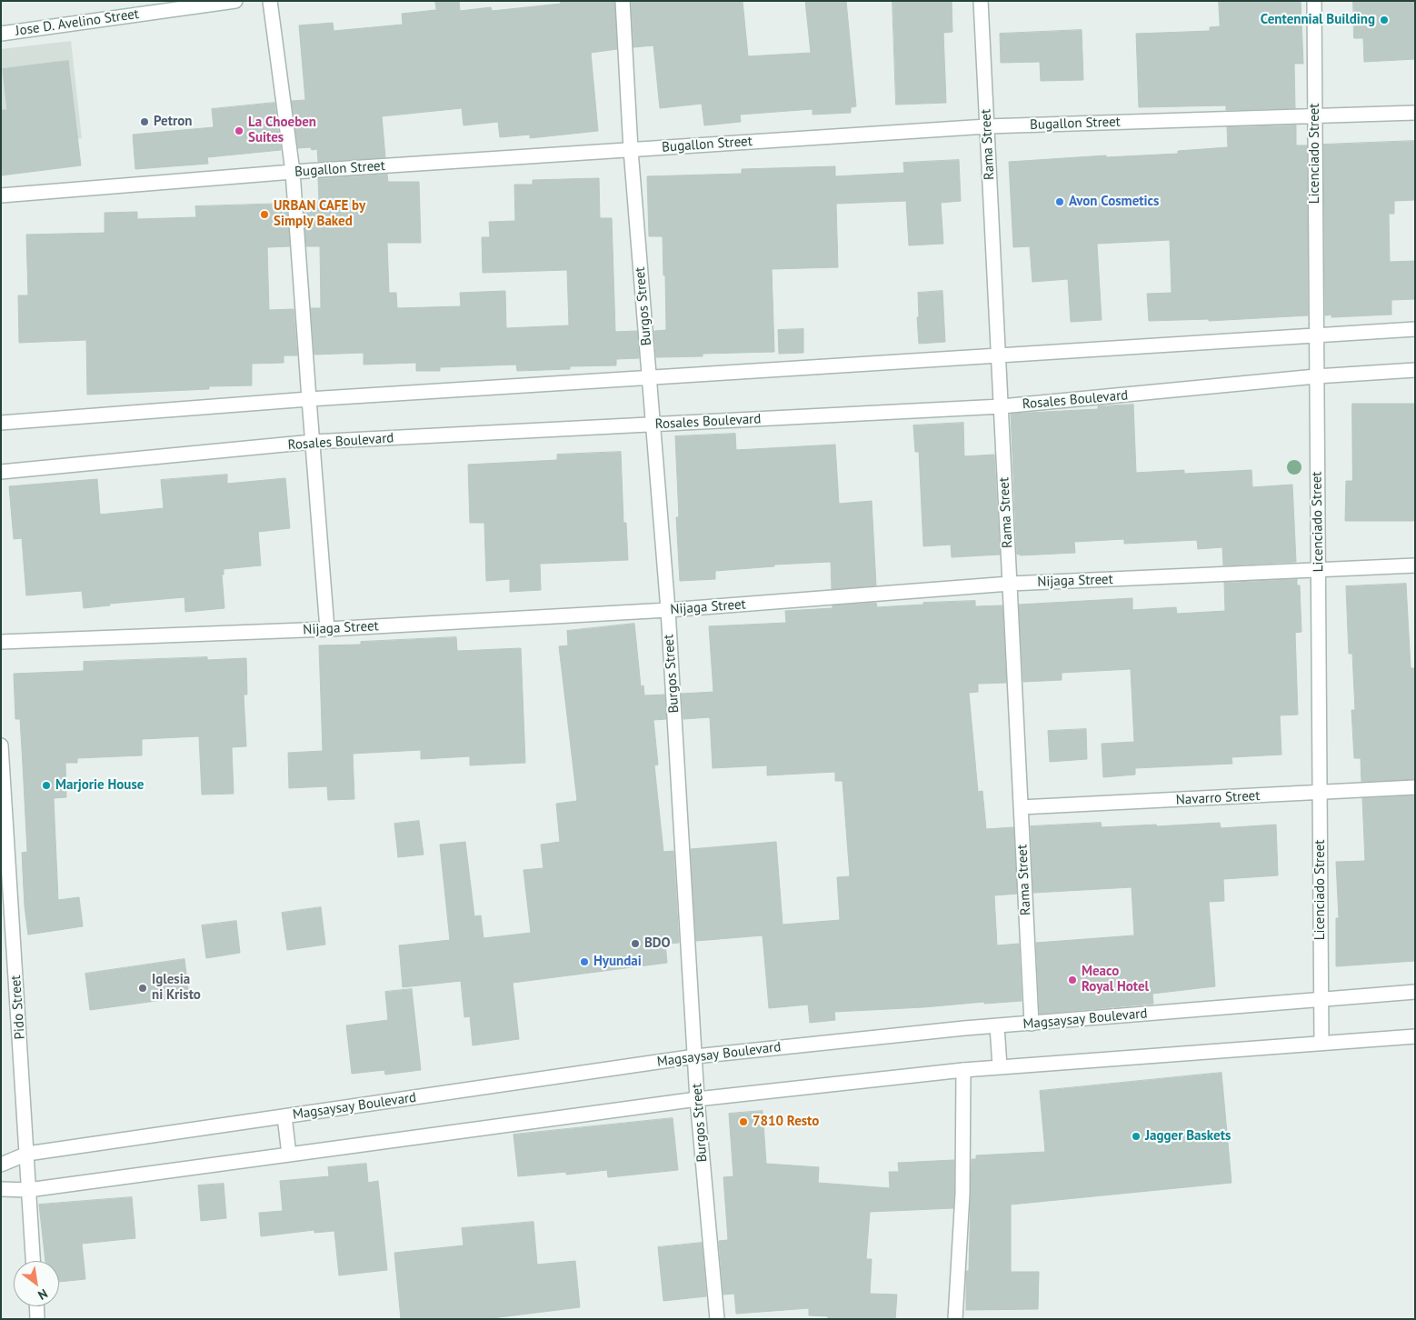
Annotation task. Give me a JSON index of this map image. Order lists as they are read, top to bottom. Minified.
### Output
{"streets":{"street":["Jose D. Avelino Street","Bugallon Street","Rama Street","Licenciado Street","Burgos Street","Rosales Boulevard","Nijaga Street","Navarro Street","Pido Street","Magsaysay Boulevard"]},"crossings":[["Bugallon Street","Rama Street"],["Bugallon Street","Licenciado Street"],["Bugallon Street","Burgos Street"],["Rama Street","Rosales Boulevard"],["Rama Street","Nijaga Street"],["Rama Street","Navarro Street"],["Rama Street","Magsaysay Boulevard"],["Licenciado Street","Rosales Boulevard"],["Licenciado Street","Nijaga Street"],["Licenciado Street","Navarro Street"],["Licenciado Street","Magsaysay Boulevard"],["Burgos Street","Rosales Boulevard"],["Burgos Street","Nijaga Street"],["Burgos Street","Magsaysay Boulevard"],["Pido Street","Magsaysay Boulevard"]],"places":["Centennial Building","Petron","La Choeben Suites","Avon Cosmetics","URBAN CAFE by Simply Baked","Marjorie House","BDO","Hyundai","Meaco Royal Hotel","Iglesia ni Kristo","7810 Resto","Jagger Baskets"],"north":"bottom right"}
